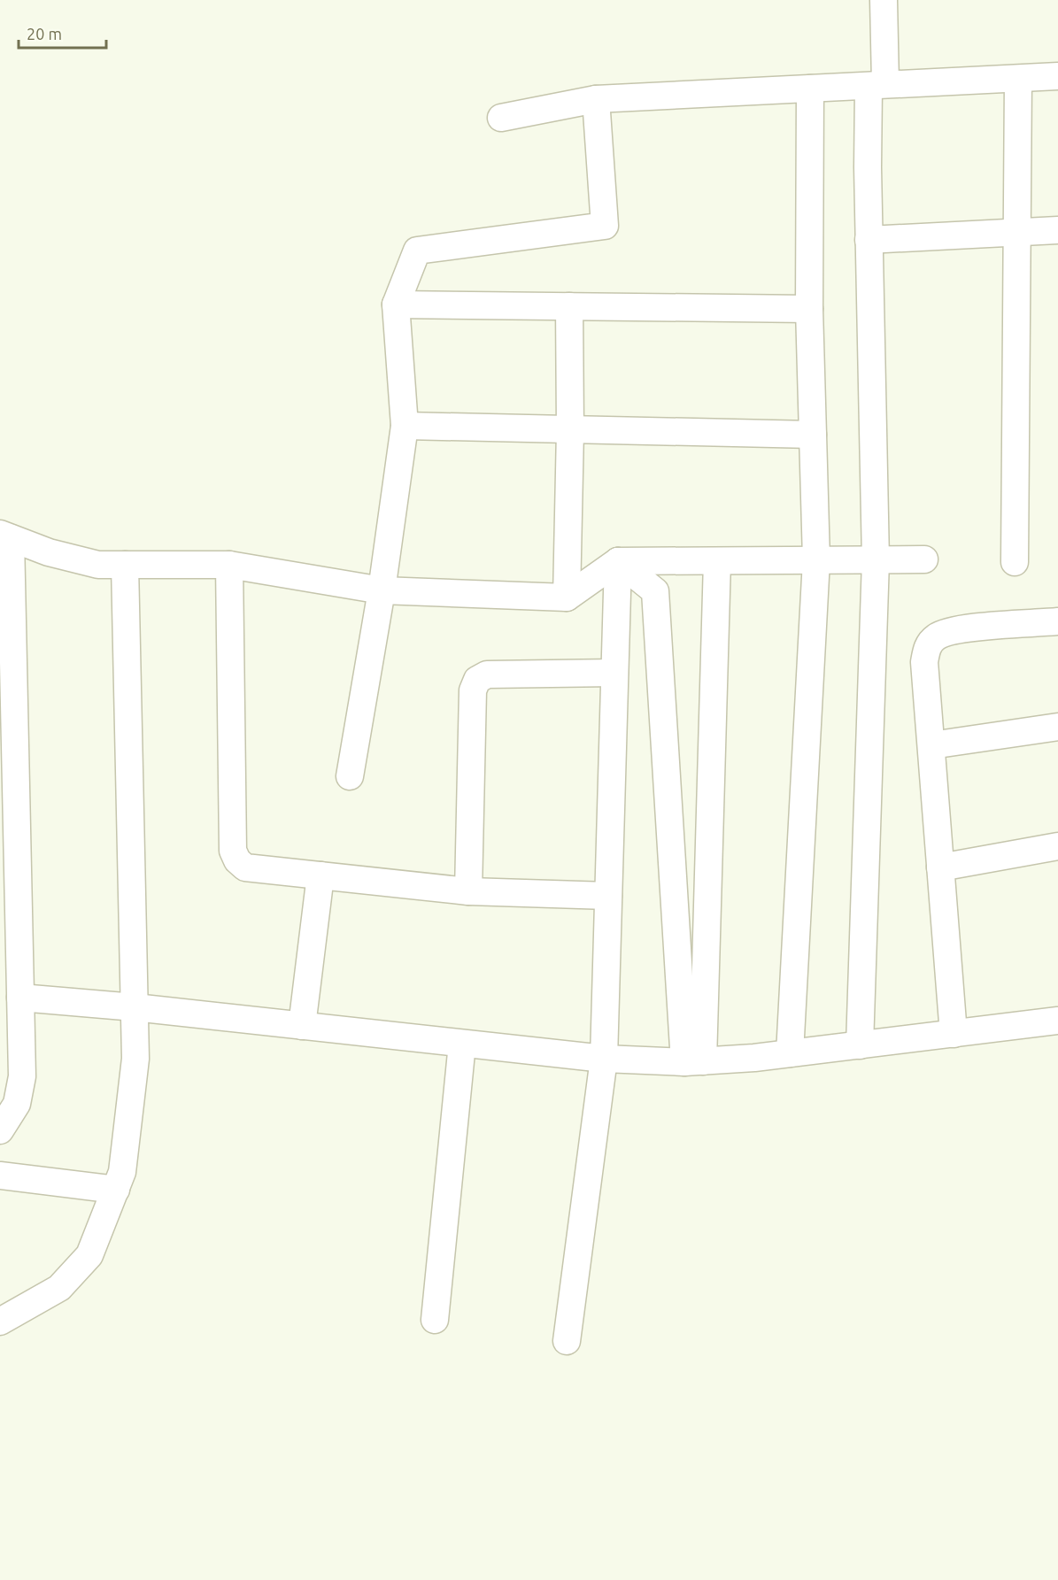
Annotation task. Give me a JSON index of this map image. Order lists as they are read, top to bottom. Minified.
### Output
{"scale_bar":"20 m"}
